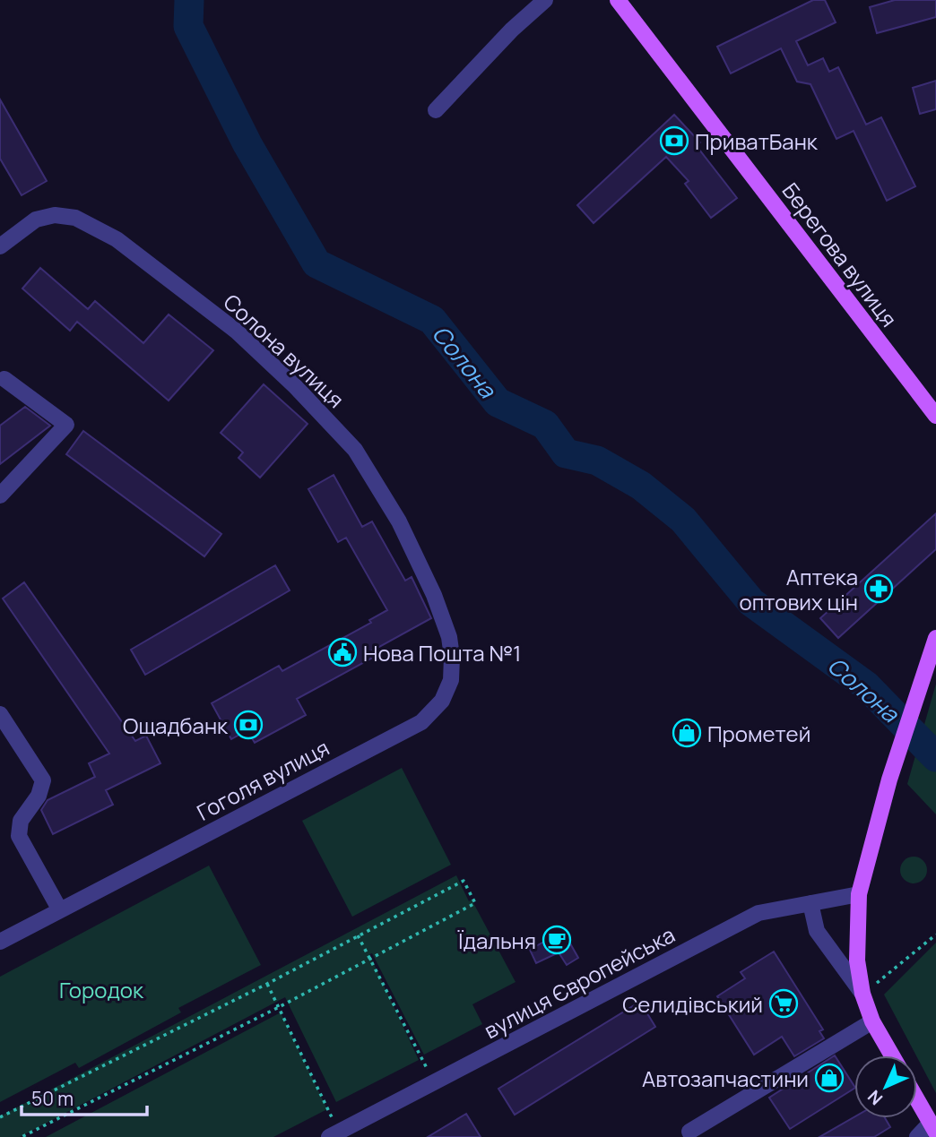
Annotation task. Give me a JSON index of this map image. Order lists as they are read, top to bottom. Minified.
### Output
{"streets":{"main road":["Берегова вулиця"],"street":["Солона вулиця","Гоголя вулиця","вулиця Європейська"]},"crossings":[["Солона вулиця","Гоголя вулиця"]],"water":["Солона"],"parks":["Городок"],"places":{"bank":["ПриватБанк","Ощадбанк"],"pharmacy":["Аптека оптових цін"],"public building":["Нова Пошта №1"],"shop":["Прометей","Автозапчастини"],"cafe":["Їдальня"],"supermarket":["Селидівський"]},"scale_bar":"50 m","north":"bottom left"}
